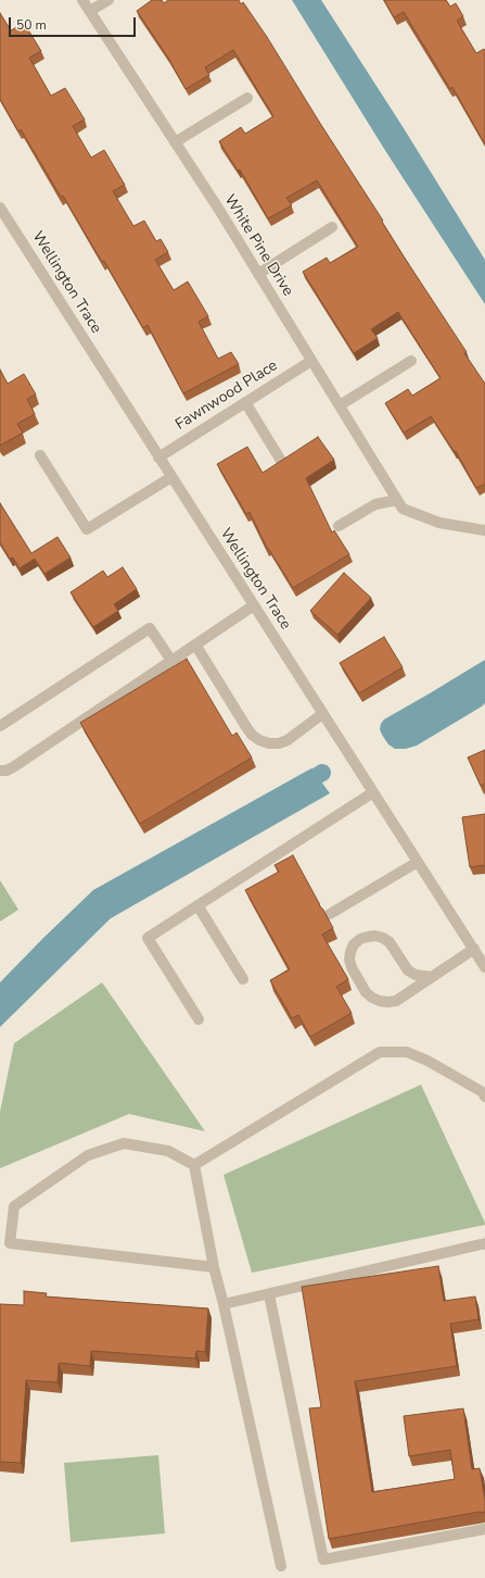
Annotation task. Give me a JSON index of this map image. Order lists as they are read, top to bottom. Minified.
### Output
{"streets":{"street":["White Pine Drive","Wellington Trace","Fawnwood Place"]},"crossings":[["White Pine Drive","Fawnwood Place"],["Wellington Trace","Fawnwood Place"]],"scale_bar":"50 m"}
